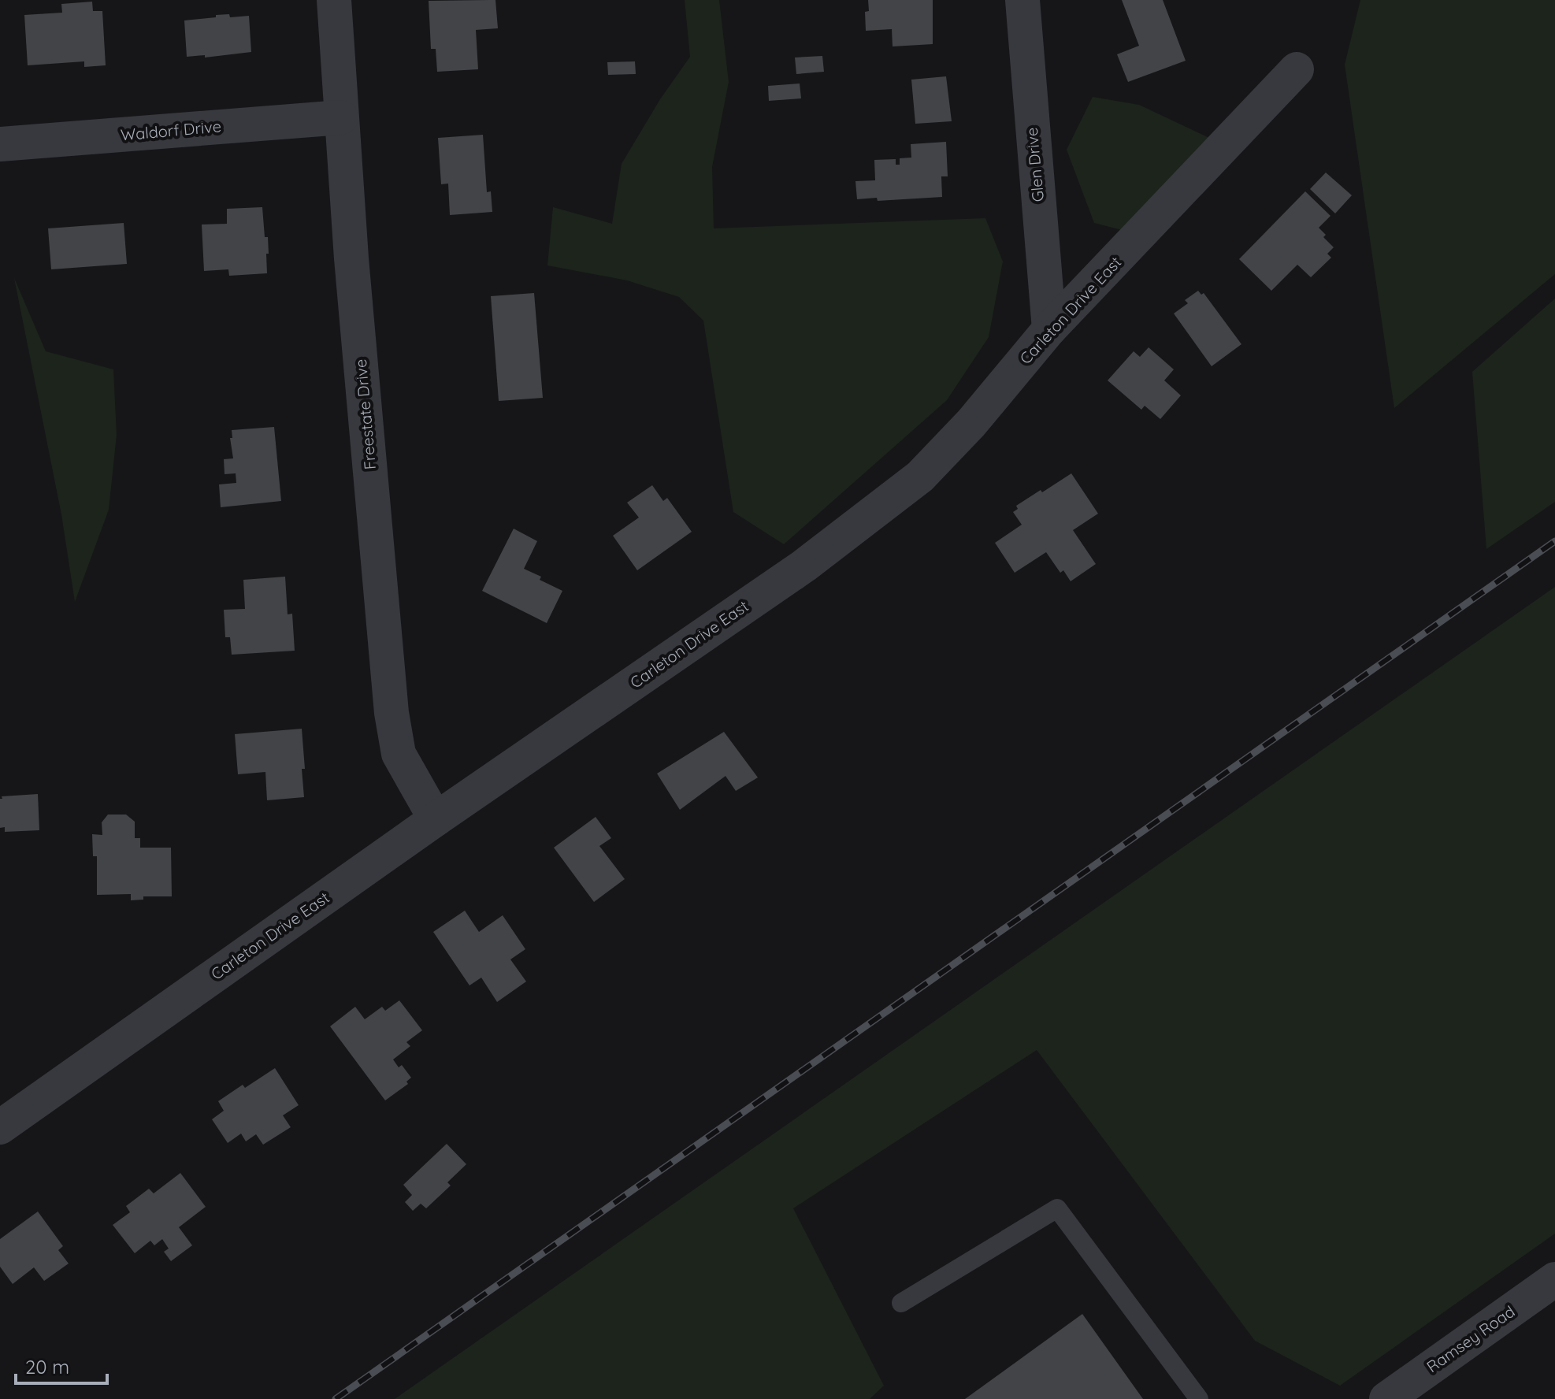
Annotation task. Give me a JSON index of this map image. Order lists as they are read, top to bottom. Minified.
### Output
{"streets":{"street":["Waldorf Drive","Glen Drive","Carleton Drive East","Freestate Drive","Ramsey Road"]},"crossings":[["Waldorf Drive","Freestate Drive"],["Glen Drive","Carleton Drive East"],["Carleton Drive East","Freestate Drive"]],"scale_bar":"20 m"}
